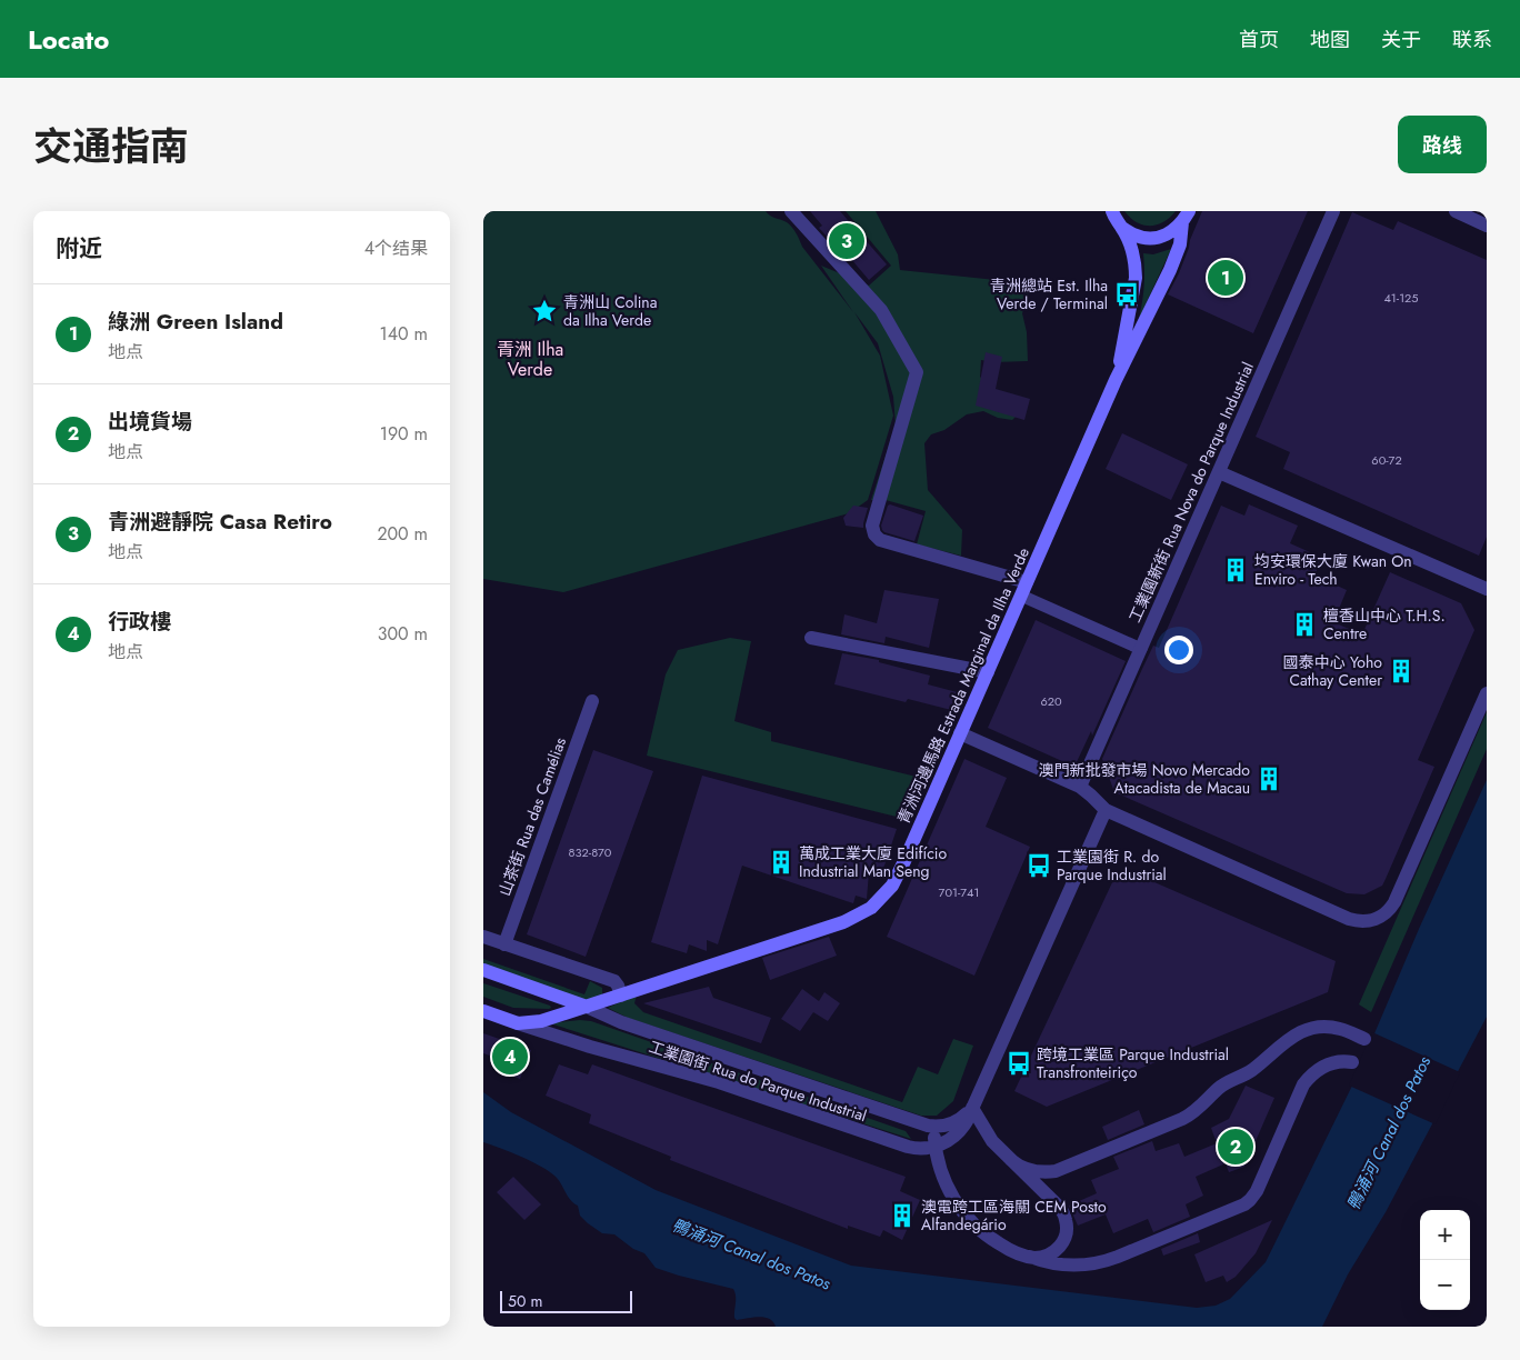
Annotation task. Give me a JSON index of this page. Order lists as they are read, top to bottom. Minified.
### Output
{"streets":{"main road":["青洲河邊馬路 Estrada Marginal da Ilha Verde"],"street":["工業園新街 Rua Nova do Parque Industrial","山茶街 Rua das Camélias","工業園街 Rua do Parque Industrial"]},"crossings":[["青洲河邊馬路 Estrada Marginal da Ilha Verde","工業園街 Rua do Parque Industrial"]],"districts":["青洲 Ilha Verde"],"water":["鴨涌河 Canal dos Patos"],"places":{"bus stop":["青洲總站 Est. Ilha Verde / Terminal","工業園街 R. do Parque Industrial","跨境工業區 Parque Industrial Transfronteiriço"],"place":["青洲山 Colina da Ilha Verde"],"building":["均安環保大廈 Kwan On Enviro - Tech","檀香山中心 T.H.S. Centre","國泰中心 Yoho Cathay Center","澳門新批發市場 Novo Mercado Atacadista de Macau","萬成工業大廈 Edifício Industrial Man Seng","澳電跨工區海關 CEM Posto Alfandegário"]},"house_numbers":["41-125","60-72","620","832-870","701-741"],"scale_bar":"50 m","page":{"header":"Locato","nav":["首页","地图","关于","联系"],"title":"交通指南","buttons":"路线","heading":["附近","4个结果"],"pins":["3","1","4","2"],"list":[{"mark":"1","name":"綠洲 Green Island","note":"地点","value":"140 m"},{"mark":"2","name":"出境貨場","note":"地点","value":"190 m"},{"mark":"3","name":"青洲避靜院 Casa Retiro","note":"地点","value":"200 m"},{"mark":"4","name":"行政樓","note":"地点","value":"300 m"}],"map_buttons":["+","−"],"scale":"50 m"}}
